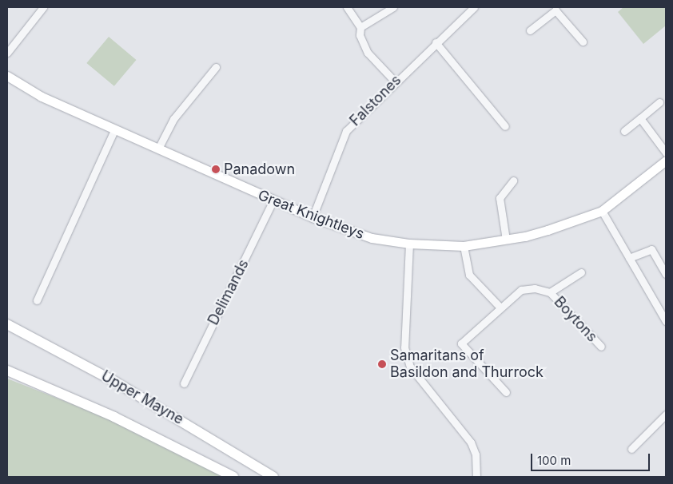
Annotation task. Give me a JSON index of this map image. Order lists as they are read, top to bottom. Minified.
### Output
{"streets":{"main road":["Upper Mayne"],"street":["Falstones","Great Knightleys","Delimands","Boytons"]},"crossings":[["Falstones","Great Knightleys"],["Great Knightleys","Delimands"]],"places":["Panadown","Samaritans of Basildon and Thurrock"],"scale_bar":"100 m"}
